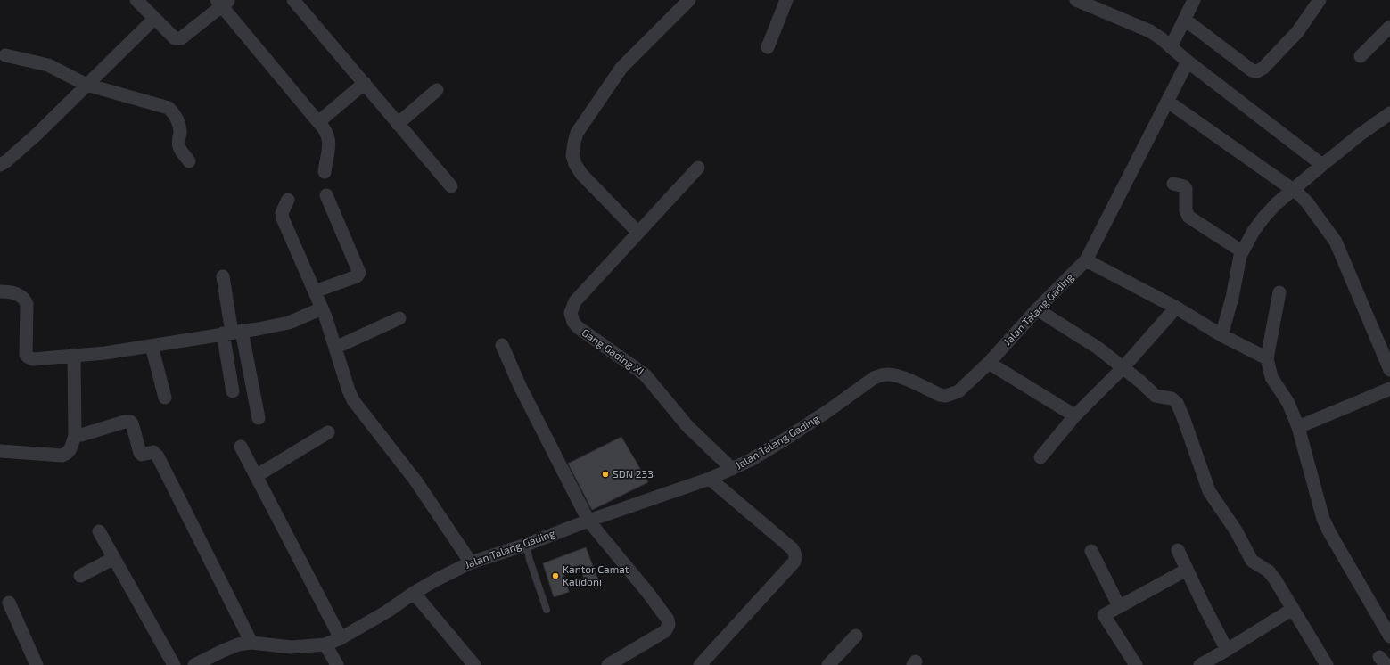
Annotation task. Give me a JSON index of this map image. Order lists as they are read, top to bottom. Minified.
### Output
{"streets":{"street":["Jalan Talang Gading","Gang Gading XI"]},"crossings":[["Jalan Talang Gading","Gang Gading XI"]],"places":["SDN 233","Kantor Camat Kalidoni"]}
